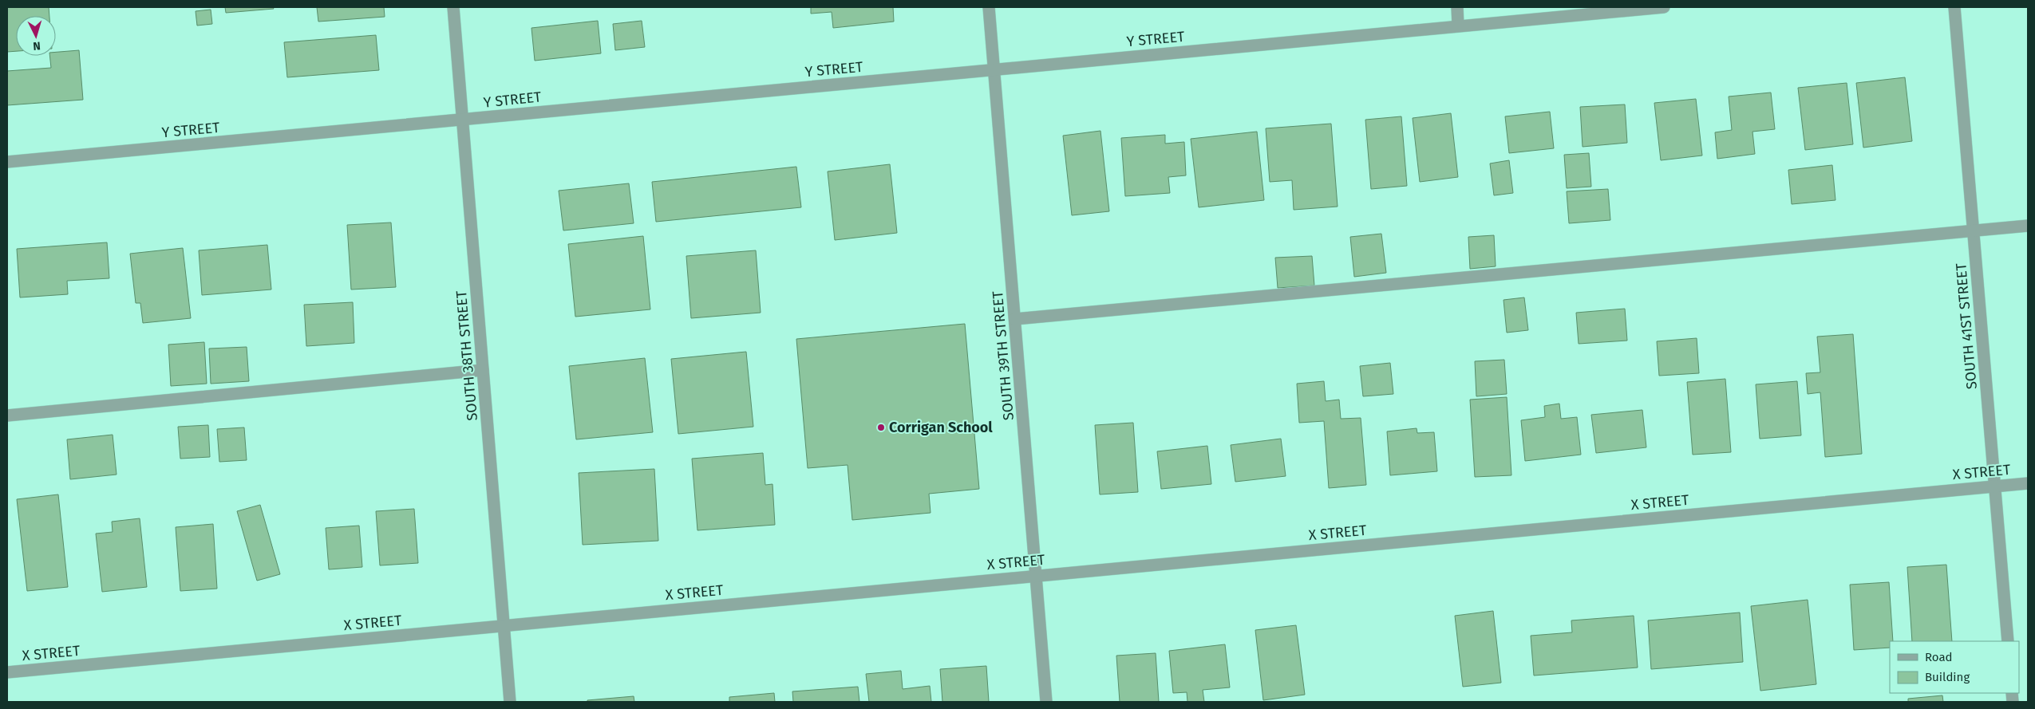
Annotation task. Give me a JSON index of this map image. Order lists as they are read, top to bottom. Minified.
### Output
{"streets":{"street":["Y STREET","SOUTH 41ST STREET","SOUTH 38TH STREET","SOUTH 39TH STREET","X STREET"]},"crossings":[["Y STREET","SOUTH 38TH STREET"],["Y STREET","SOUTH 39TH STREET"],["SOUTH 41ST STREET","X STREET"],["SOUTH 38TH STREET","X STREET"],["SOUTH 39TH STREET","X STREET"]],"places":["Corrigan School"],"legend":["Road","Building"],"north":"bottom"}
